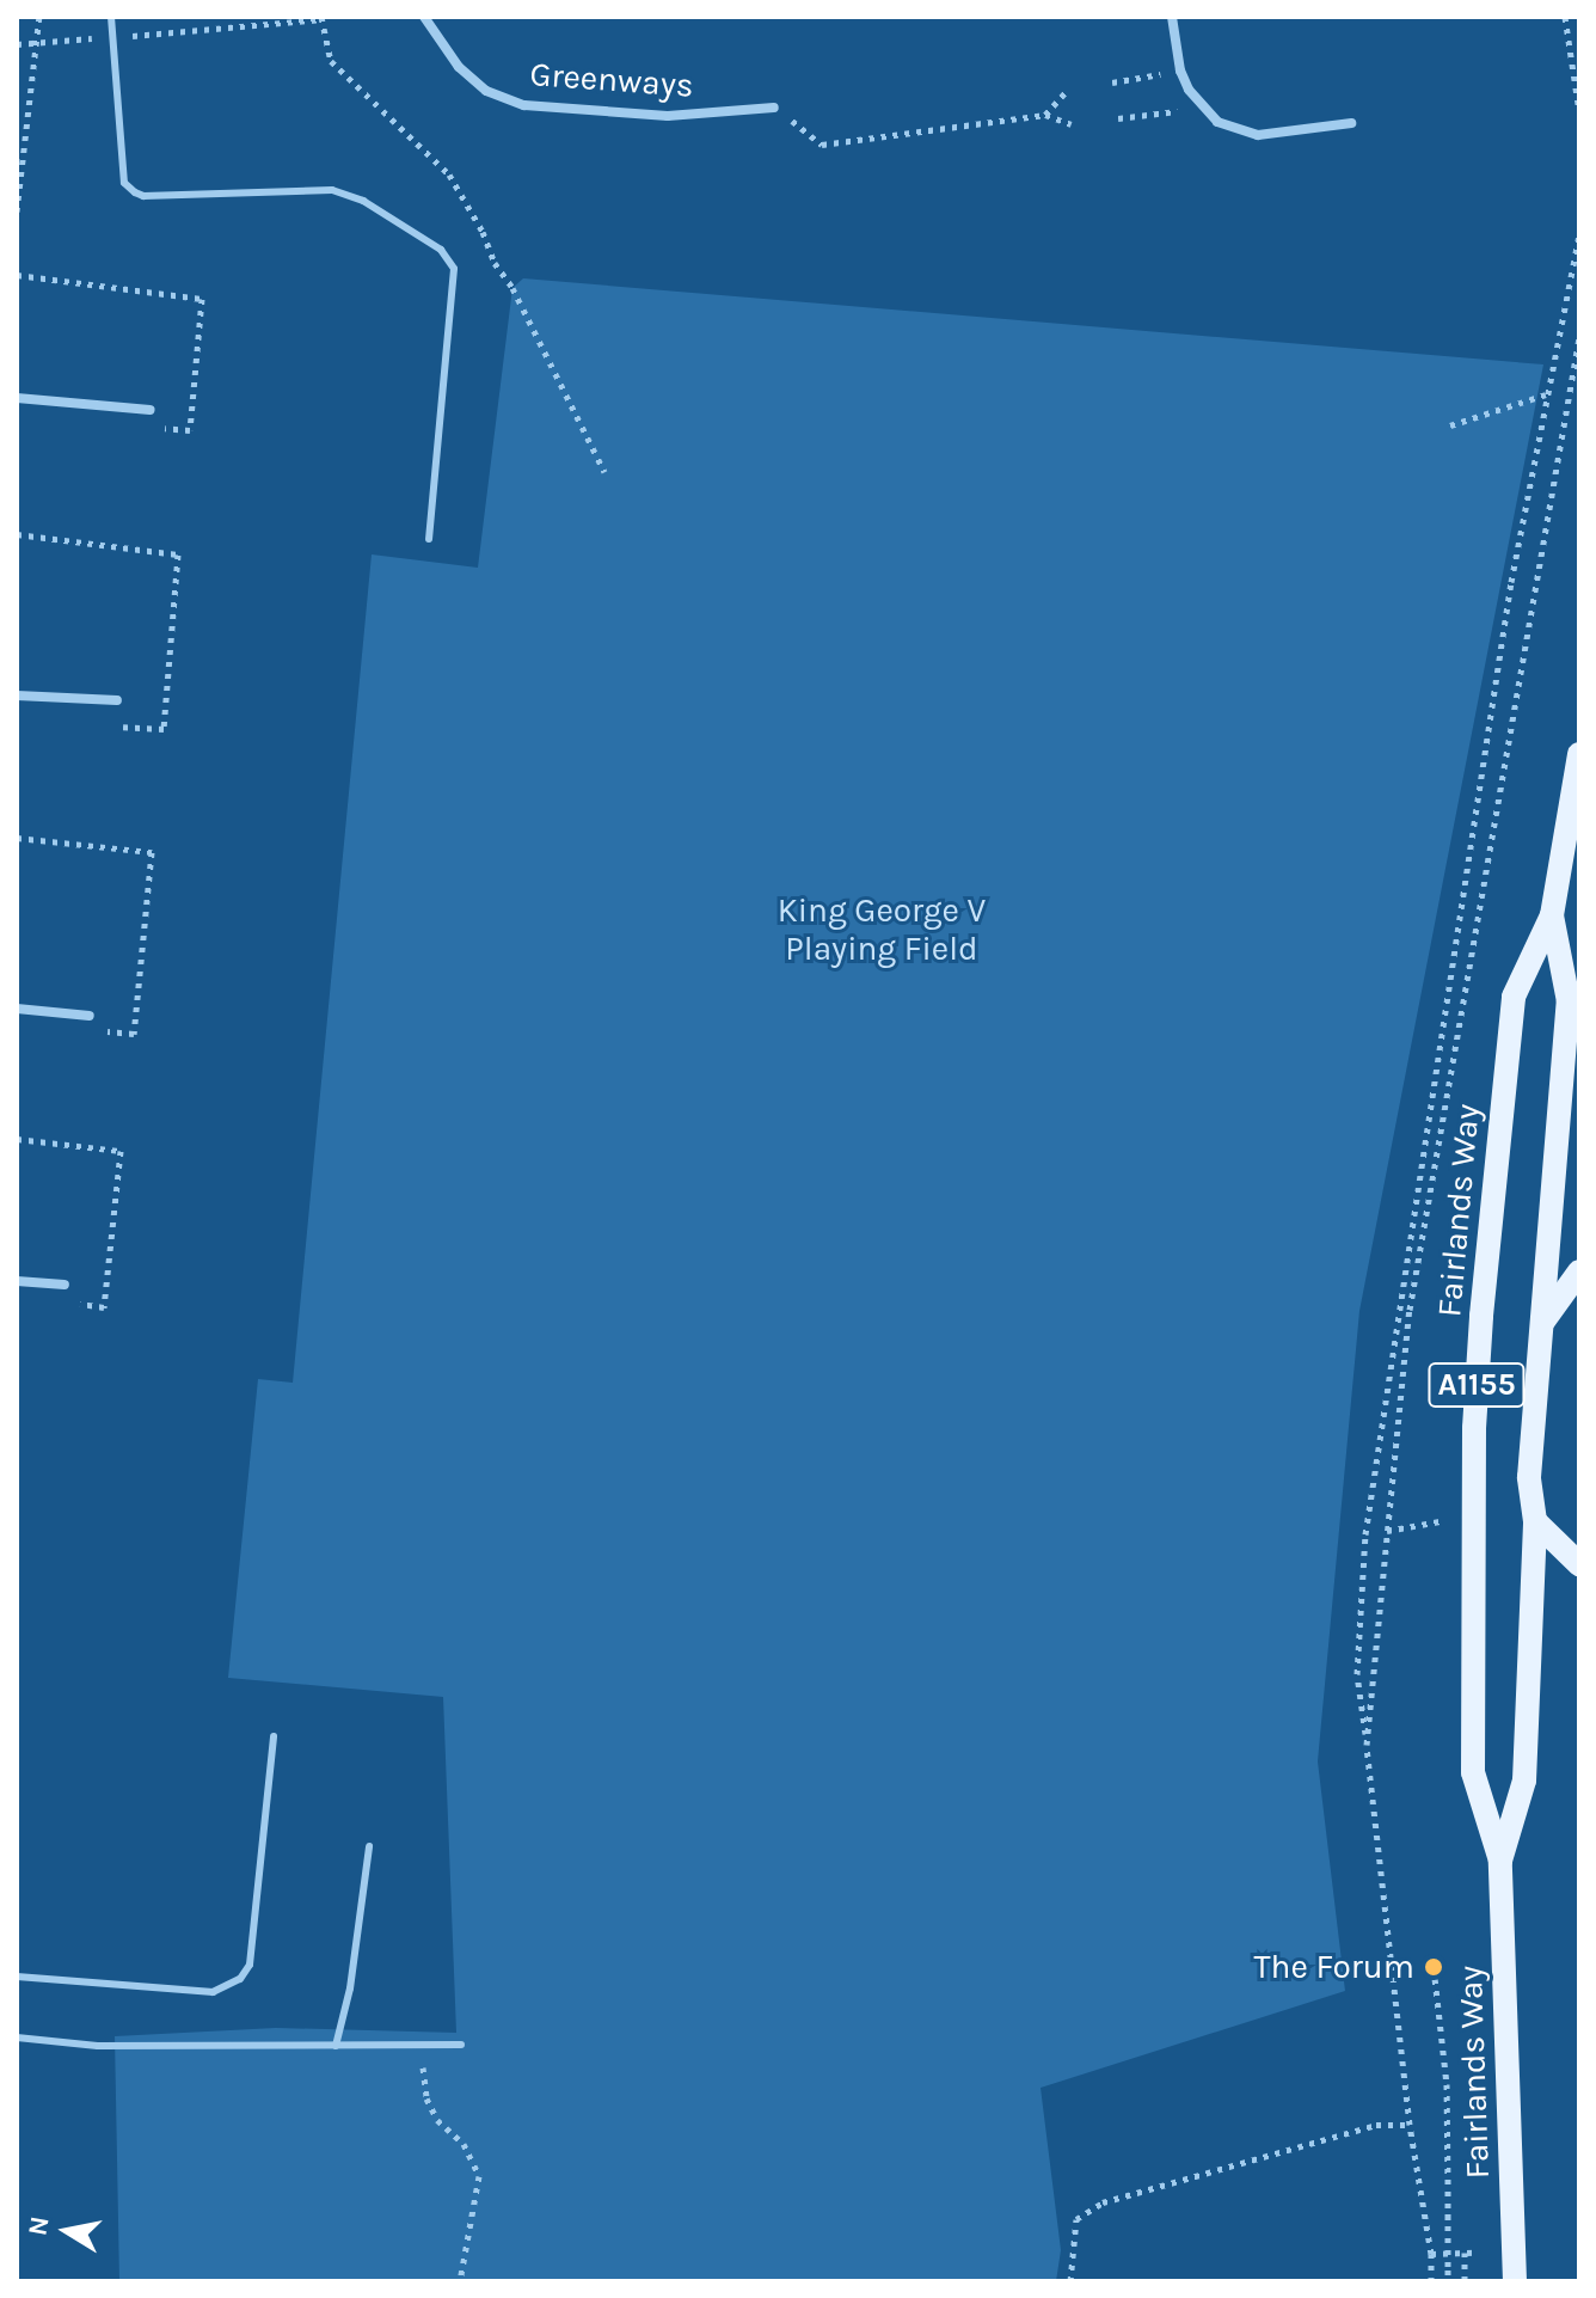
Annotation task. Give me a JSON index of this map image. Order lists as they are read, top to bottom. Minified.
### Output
{"streets":{"main road":["Fairlands Way","A1155"],"street":["Greenways"]},"crossings":[["Fairlands Way","A1155"]],"parks":["King George V Playing Field"],"places":["The Forum"],"north":"left"}
